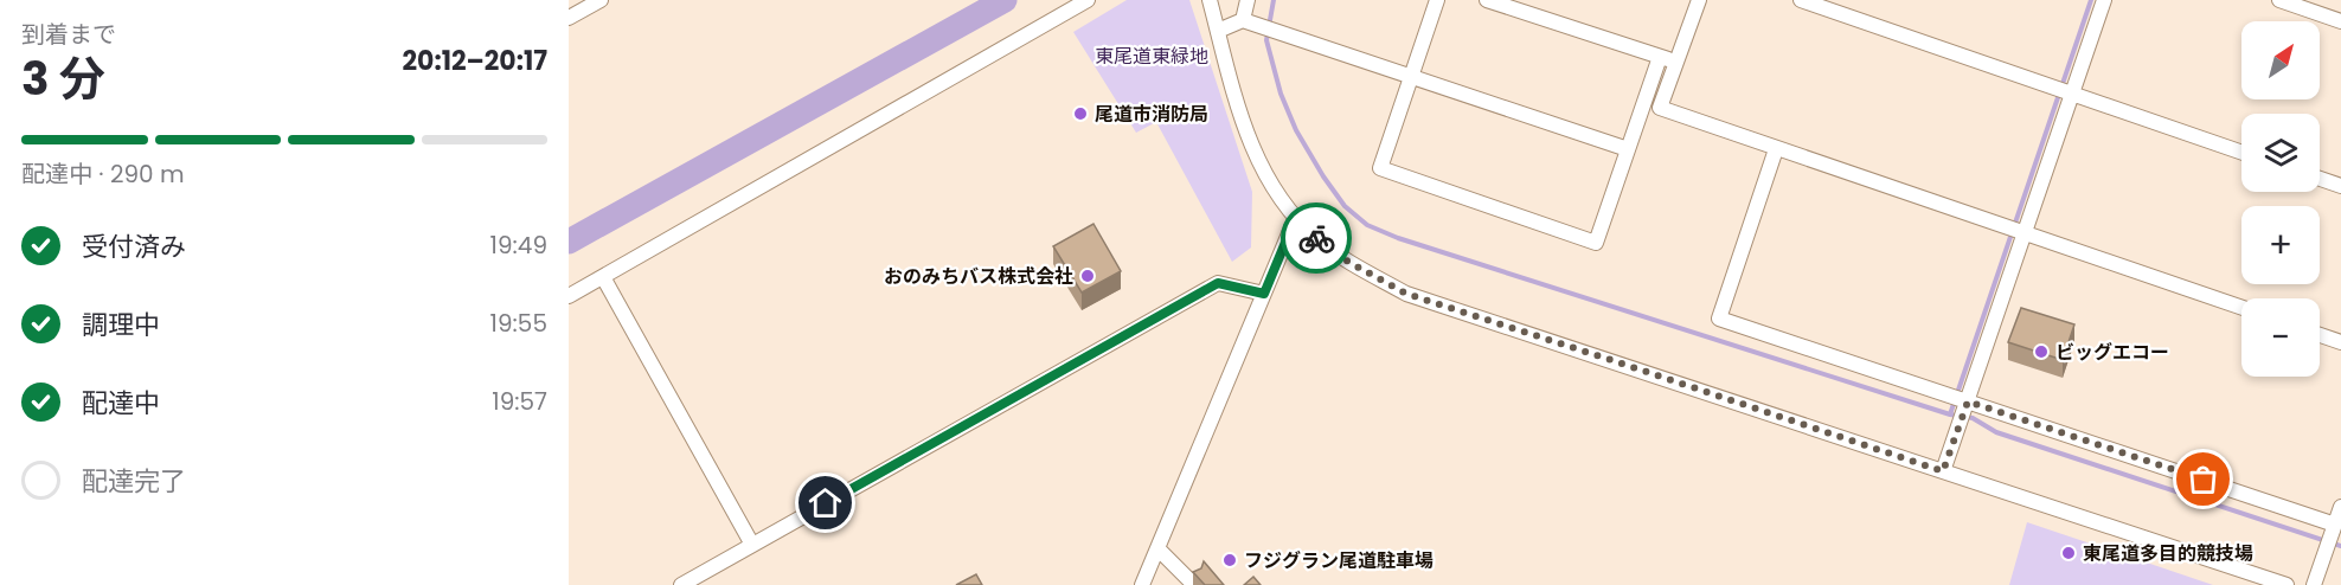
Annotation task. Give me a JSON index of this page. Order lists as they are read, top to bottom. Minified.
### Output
{"parks":["東尾道東緑地"],"places":["尾道市消防局","おのみちバス株式会社","ビッグエコー","東尾道多目的競技場","フジグラン尾道駐車場"],"north":"top right","page":{"heading":["3 分","到着まで","20:12–20:17"],"map_buttons":["+","−"],"bar":"配達中 · 290 m","list":[["受付済み","19:49"],["調理中","19:55"],["配達中","19:57"],"配達完了"]}}
